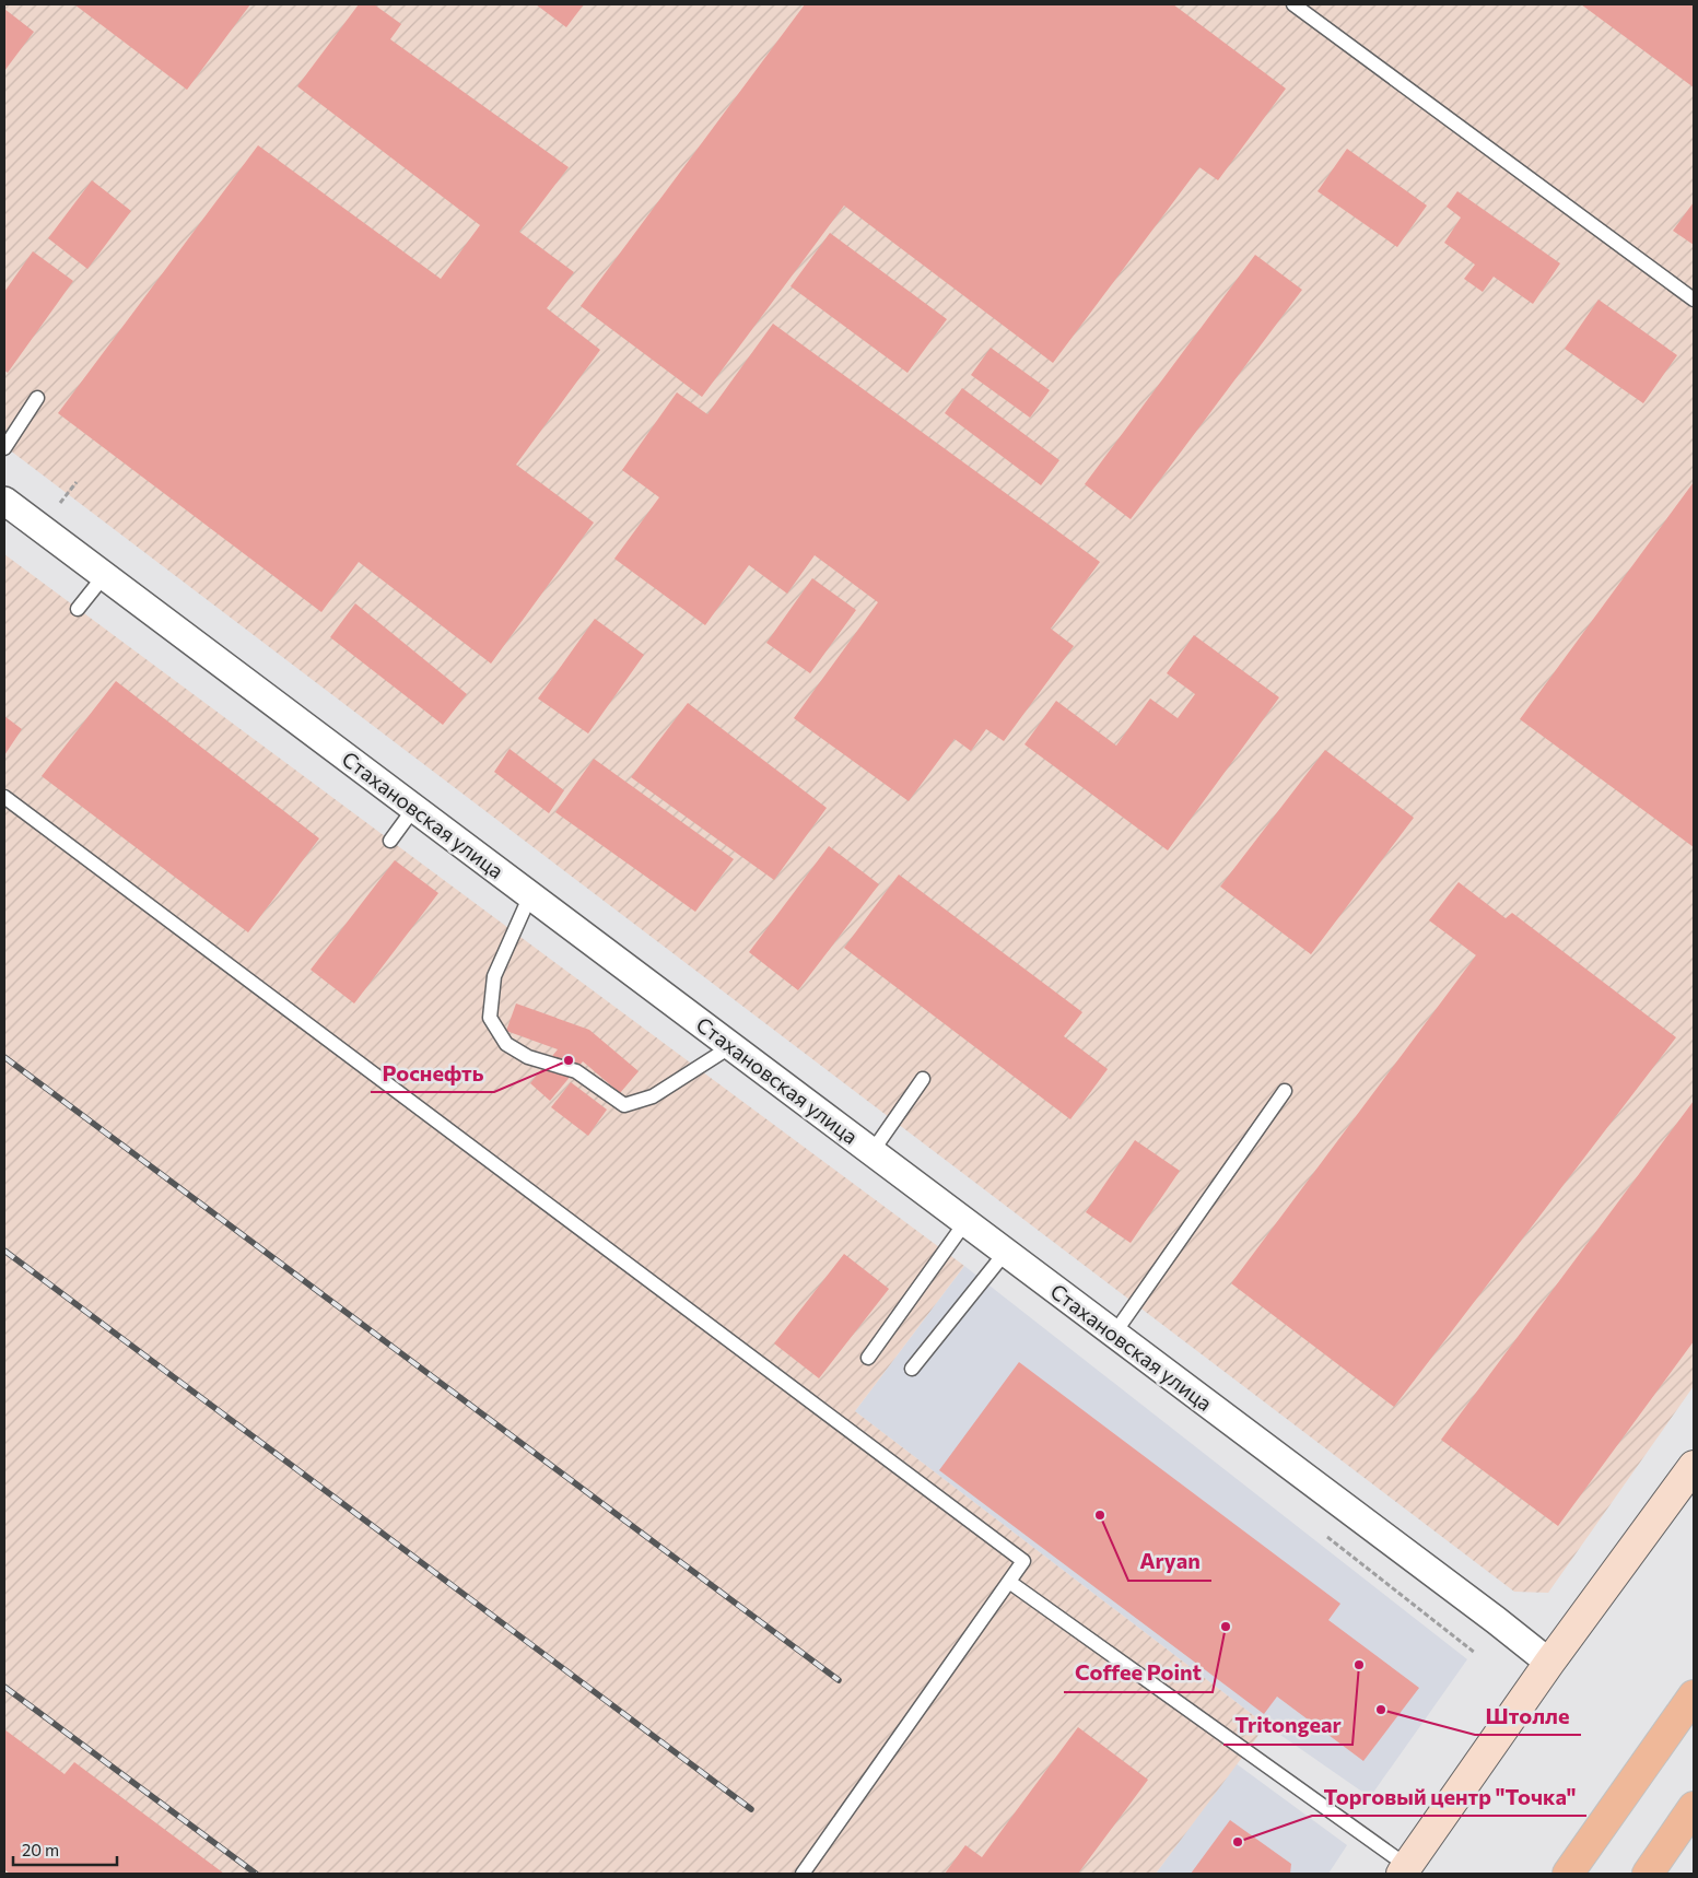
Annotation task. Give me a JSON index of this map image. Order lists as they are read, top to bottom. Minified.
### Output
{"streets":{"street":["Стахановская улица"]},"places":["Роснефть","Aryan","Coffee Point","Tritongear","Штолле","Торговый центр \"Точка\""],"scale_bar":"20 m"}
